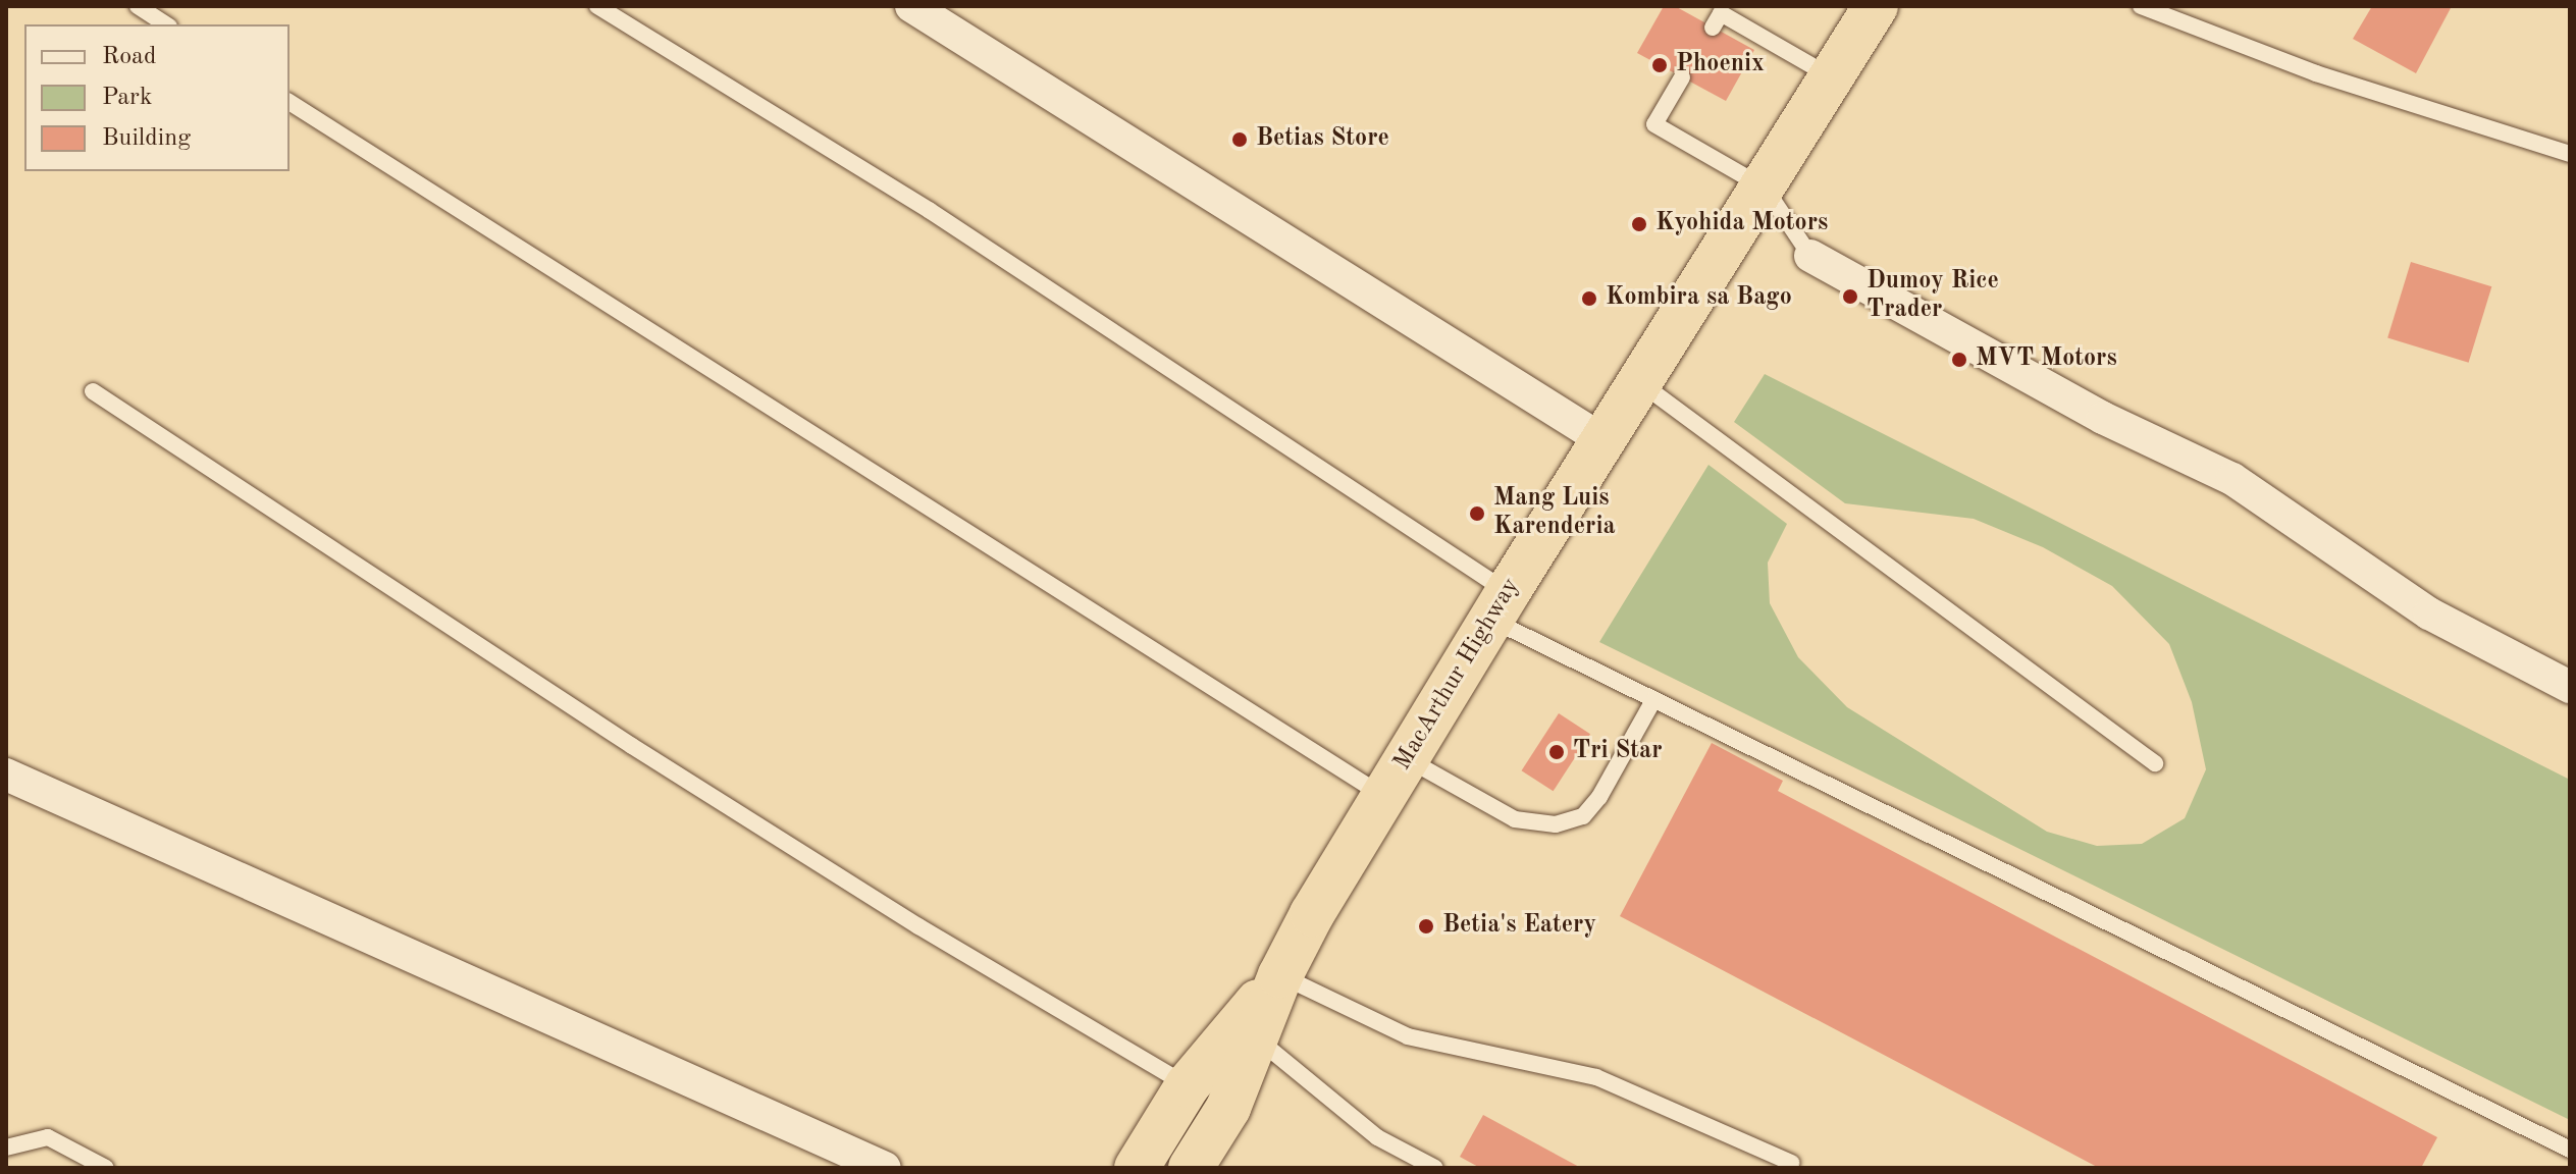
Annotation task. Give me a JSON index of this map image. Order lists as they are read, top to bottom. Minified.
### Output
{"streets":{"highway":["MacArthur Highway"]},"places":["Phoenix","Betias Store","Kyohida Motors","Dumoy Rice Trader","Kombira sa Bago","MVT Motors","Mang Luis Karenderia","Tri Star","Betia's Eatery"],"legend":["Road","Park","Building"]}
